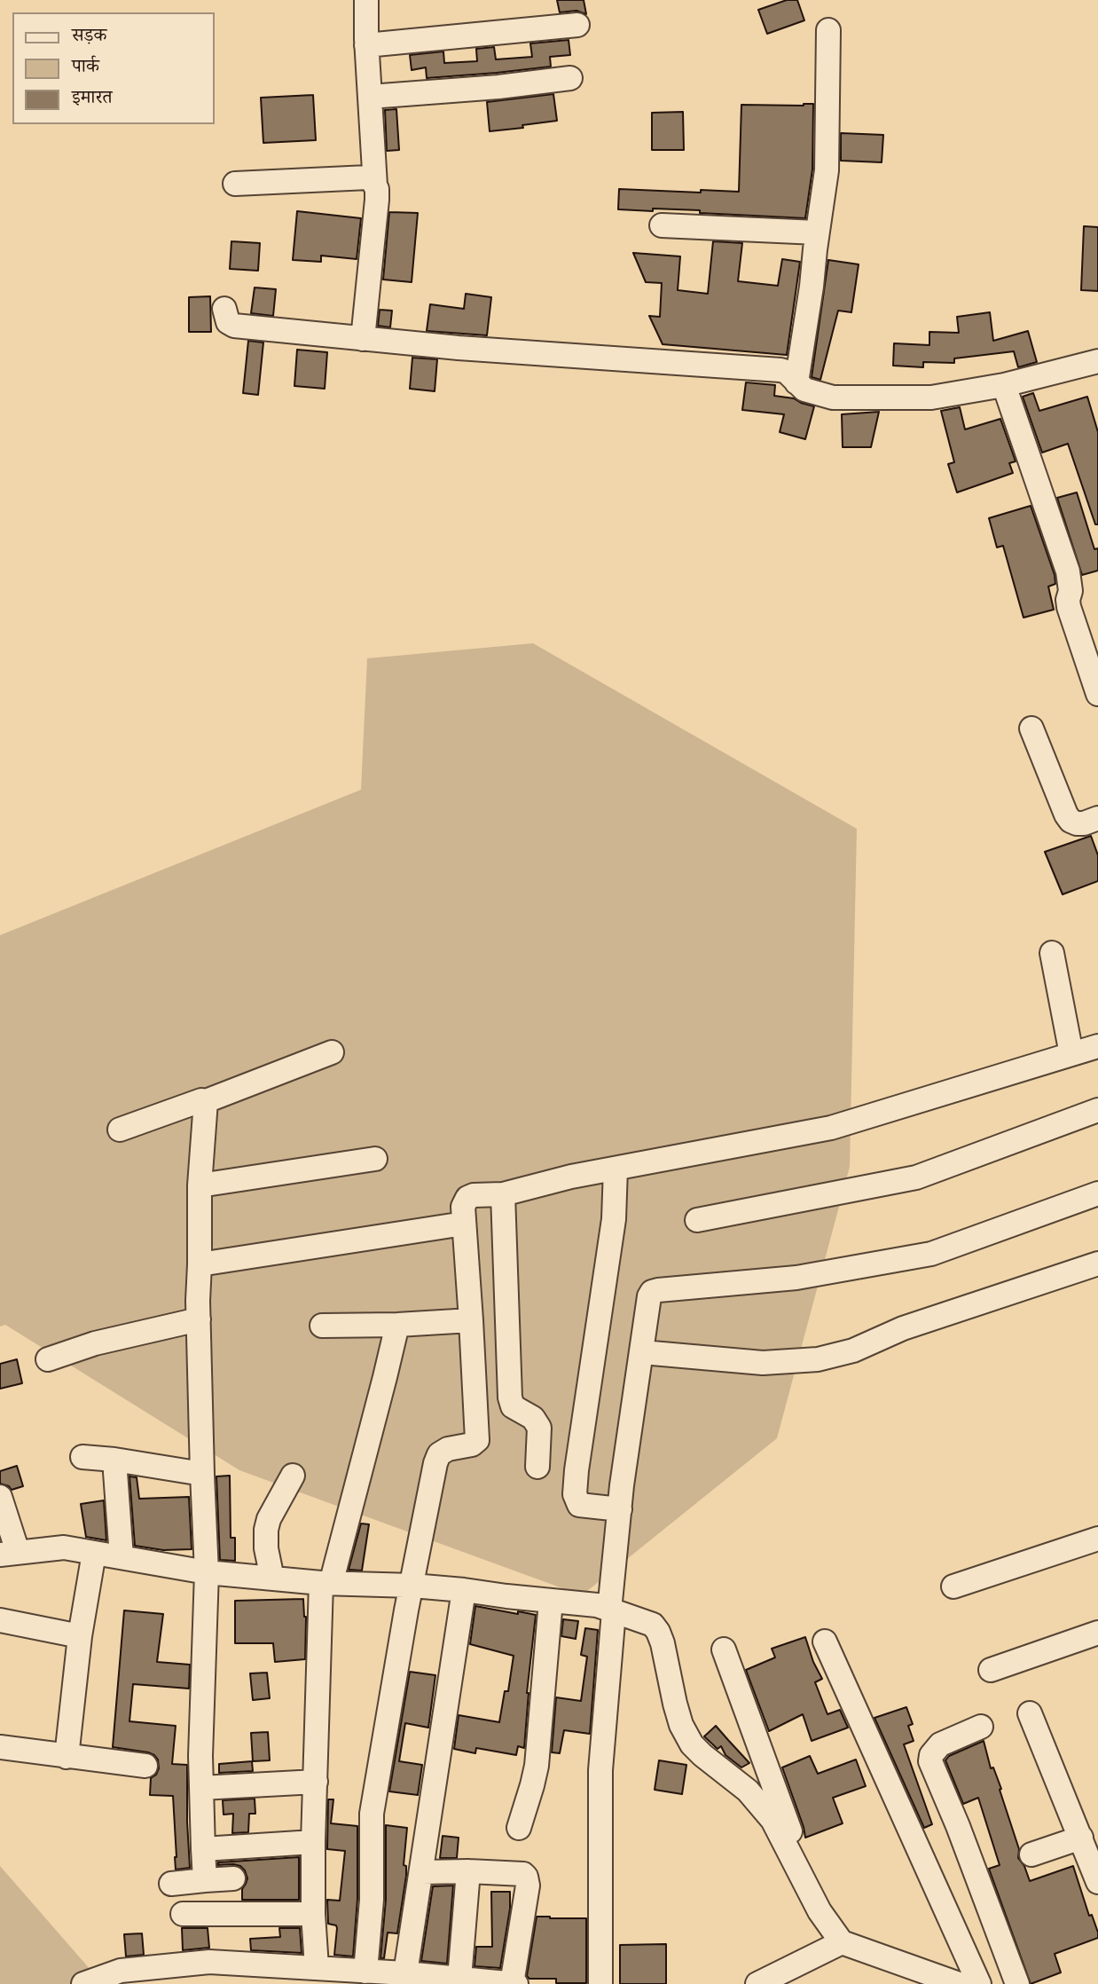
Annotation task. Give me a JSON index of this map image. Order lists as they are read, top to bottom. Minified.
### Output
{"legend":["सड़क","पार्क","इमारत"]}
